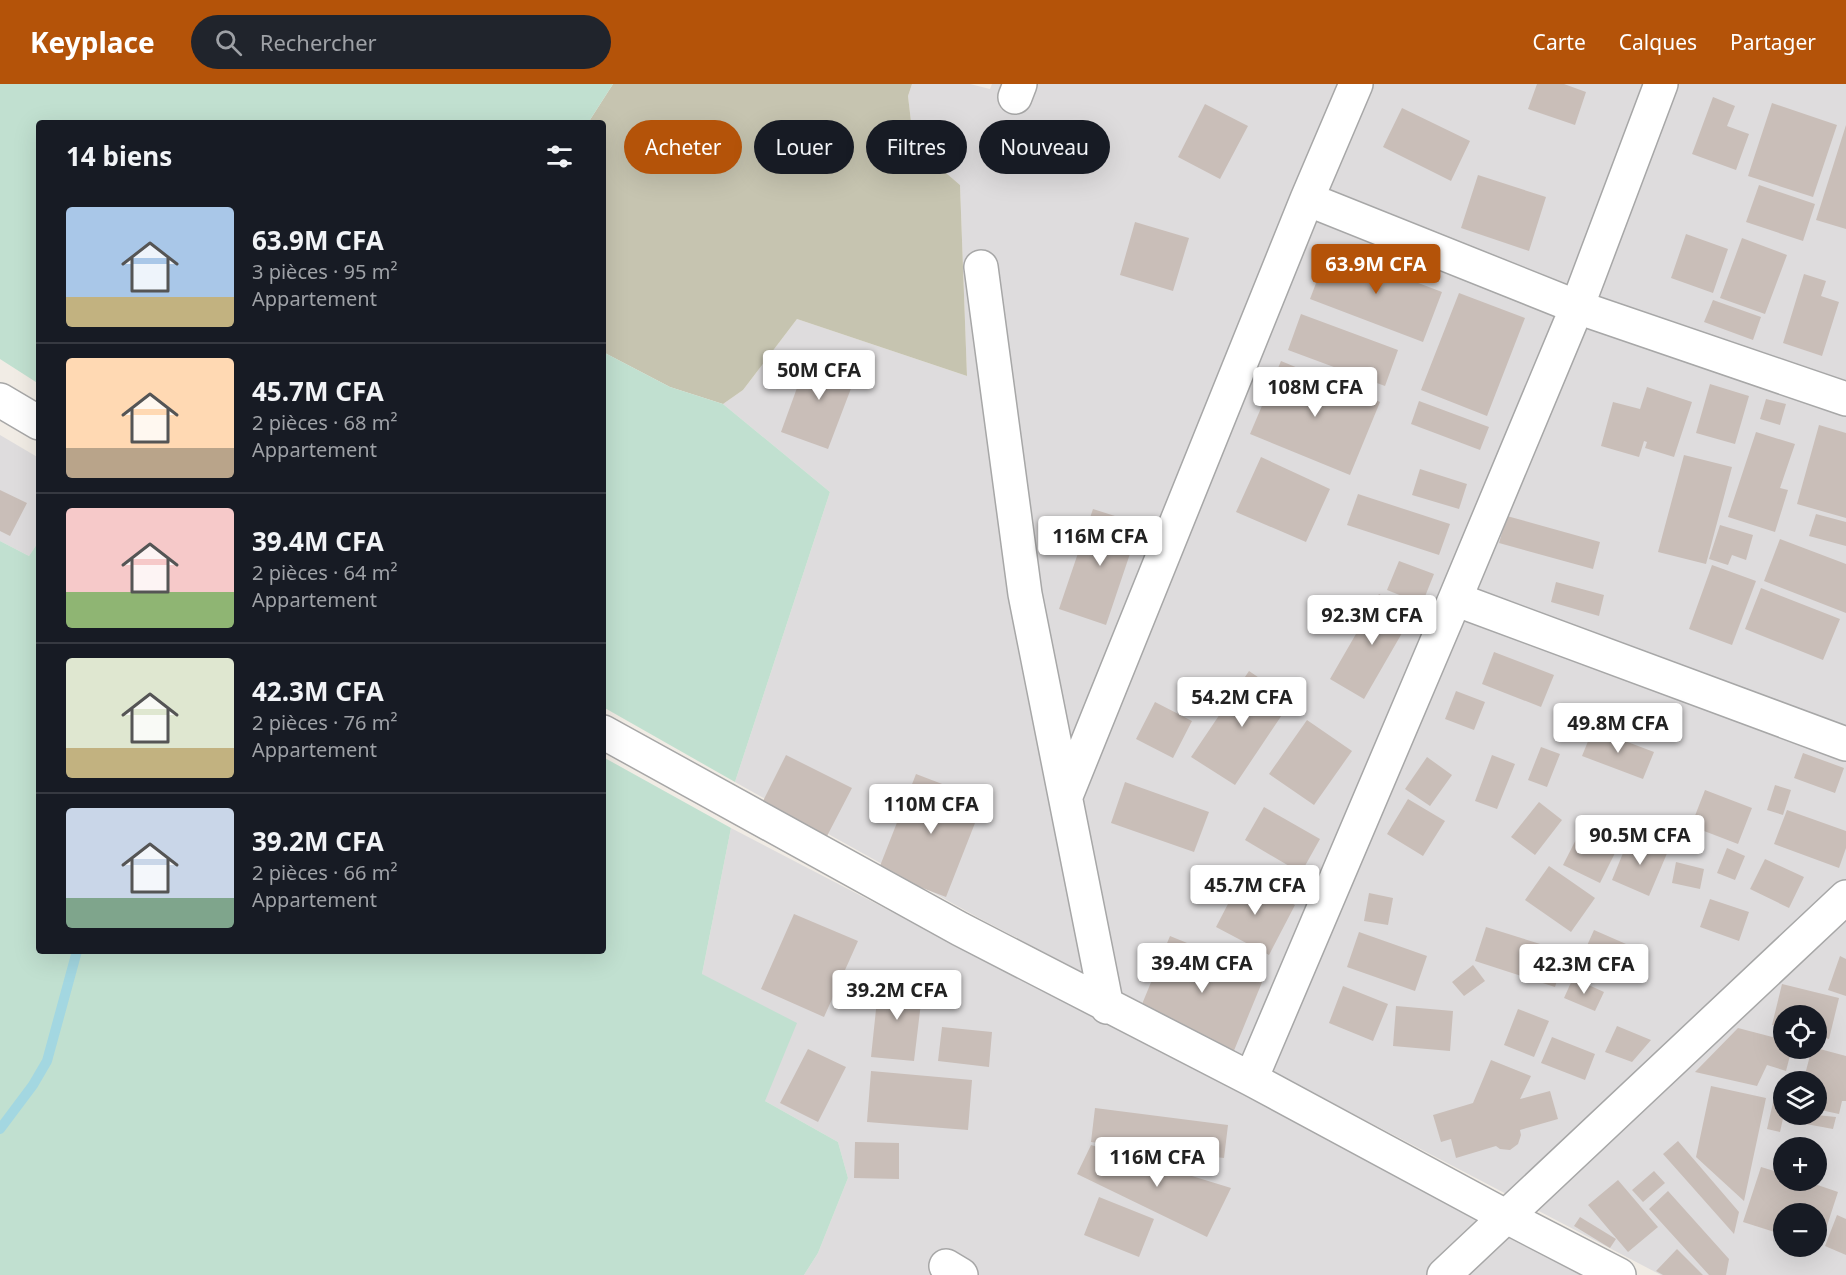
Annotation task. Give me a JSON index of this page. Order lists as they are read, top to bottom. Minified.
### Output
{"page":{"header":"Keyplace","search":"Rechercher","nav":["Carte","Calques","Partager"],"chip":["Acheter","Louer","Filtres","Nouveau"],"heading":"14 biens","list":[{"name":"63.9M CFA","note":"3 pièces · 95 m² · Appartement"},{"name":"45.7M CFA","note":"2 pièces · 68 m² · Appartement"},{"name":"39.4M CFA","note":"2 pièces · 64 m² · Appartement"},{"name":"42.3M CFA","note":"2 pièces · 76 m² · Appartement"},{"name":"39.2M CFA","note":"2 pièces · 66 m² · Appartement"}],"price":["63.9M CFA","50M CFA","108M CFA","116M CFA","92.3M CFA","54.2M CFA","49.8M CFA","110M CFA","90.5M CFA","45.7M CFA","39.4M CFA","42.3M CFA","39.2M CFA","116M CFA"],"map_buttons":["+","−"]}}
